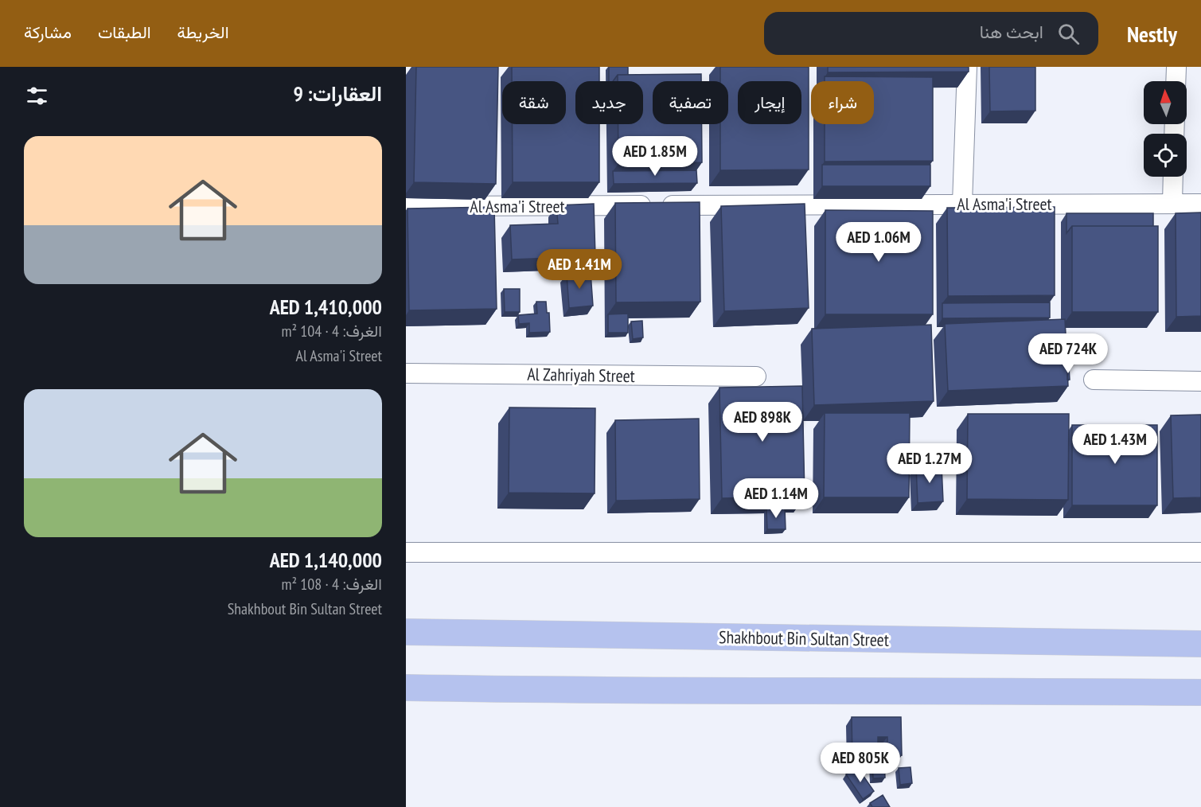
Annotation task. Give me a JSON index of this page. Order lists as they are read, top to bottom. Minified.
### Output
{"streets":{"main road":["Shakhbout Bin Sultan Street"],"street":["Al Asma'i Street","Al Zahriyah Street"]},"north":"top","page":{"header":"Nestly","search":"ابحث هنا","nav":["الخريطة","الطبقات","مشاركة"],"heading":"العقارات: 9","chip":["شراء","إيجار","تصفية","جديد","شقة"],"list":[{"name":"AED 1,410,000","note":"الغرف: 4 · 104 m² · Al Asma'i Street"},{"name":"AED 1,140,000","note":"الغرف: 4 · 108 m² · Shakhbout Bin Sultan Street"}],"price":["AED 1.85M","AED 1.06M","AED 1.41M","AED 724K","AED 898K","AED 1.43M","AED 1.27M","AED 1.14M","AED 805K"]}}
